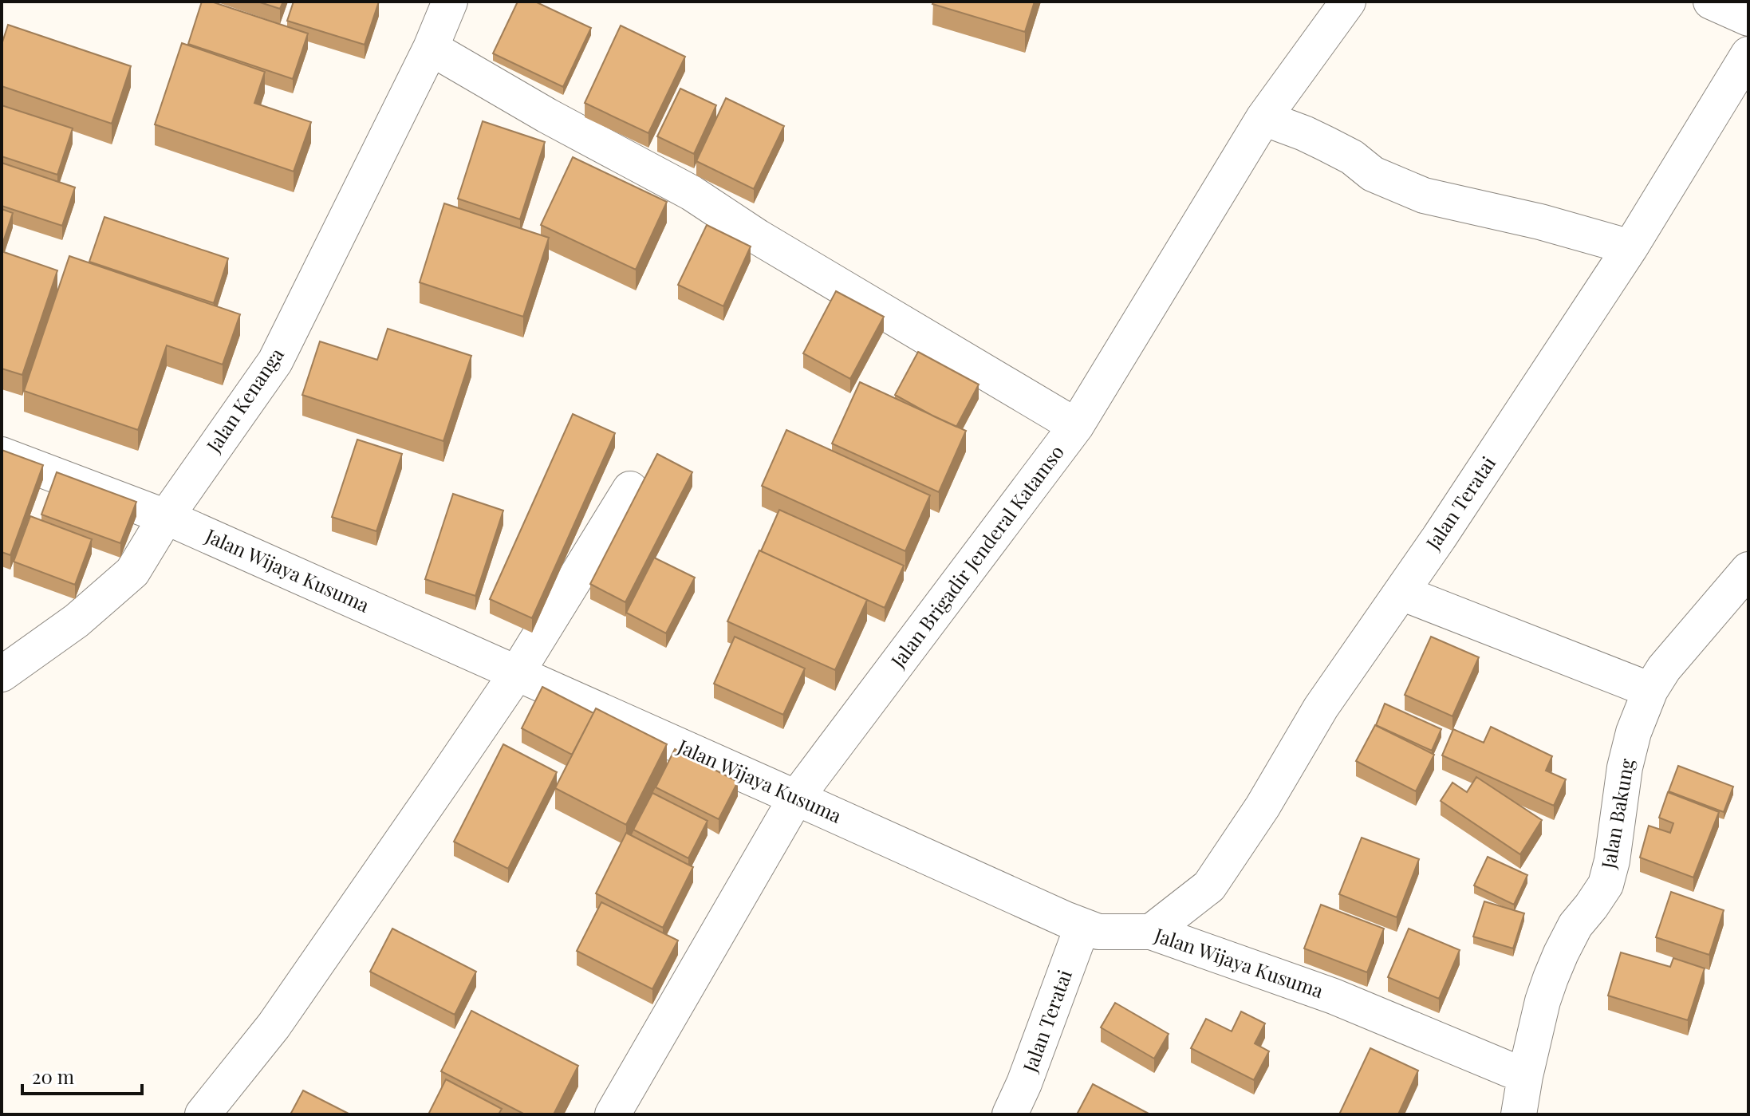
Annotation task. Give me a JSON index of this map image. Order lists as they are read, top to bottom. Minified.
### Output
{"streets":{"street":["Jalan Kenanga","Jalan Teratai","Jalan Brigadir Jenderal Katamso","Jalan Wijaya Kusuma","Jalan Bakung"]},"crossings":[["Jalan Kenanga","Jalan Wijaya Kusuma"],["Jalan Teratai","Jalan Wijaya Kusuma"],["Jalan Brigadir Jenderal Katamso","Jalan Wijaya Kusuma"],["Jalan Wijaya Kusuma","Jalan Bakung"]],"scale_bar":"20 m"}
